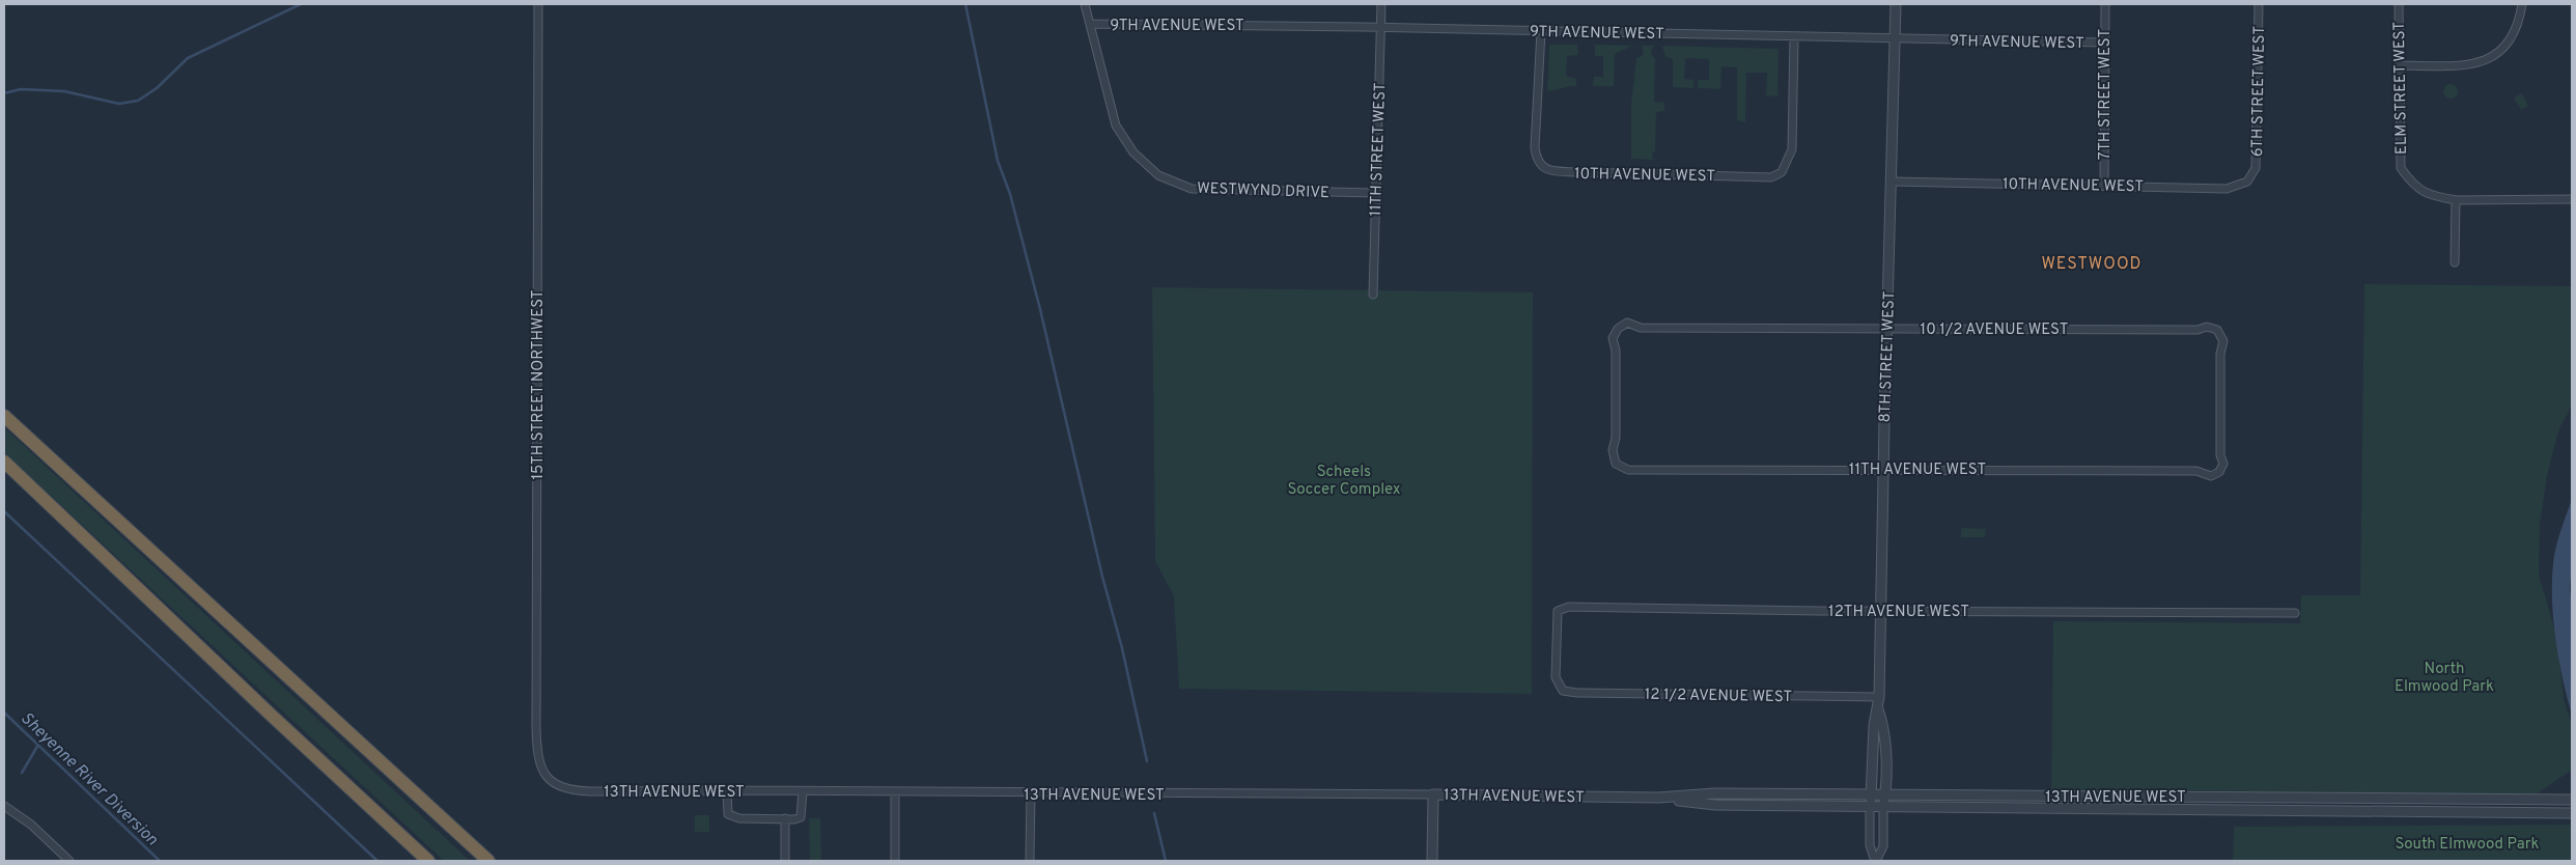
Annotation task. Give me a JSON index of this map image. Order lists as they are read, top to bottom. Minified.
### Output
{"streets":{"street":["9TH AVENUE WEST","ELM STREET WEST","6TH STREET WEST","7TH STREET WEST","11TH STREET WEST","10TH AVENUE WEST","WESTWYND DRIVE","10 1/2 AVENUE WEST","8TH STREET WEST","15TH STREET NORTHWEST","11TH AVENUE WEST","12TH AVENUE WEST","12 1/2 AVENUE WEST","13TH AVENUE WEST"]},"crossings":[["9TH AVENUE WEST","7TH STREET WEST"],["9TH AVENUE WEST","11TH STREET WEST"],["9TH AVENUE WEST","10TH AVENUE WEST"],["9TH AVENUE WEST","WESTWYND DRIVE"],["9TH AVENUE WEST","8TH STREET WEST"],["6TH STREET WEST","10TH AVENUE WEST"],["7TH STREET WEST","10TH AVENUE WEST"],["11TH STREET WEST","WESTWYND DRIVE"],["10TH AVENUE WEST","8TH STREET WEST"],["10 1/2 AVENUE WEST","8TH STREET WEST"],["10 1/2 AVENUE WEST","11TH AVENUE WEST"],["8TH STREET WEST","11TH AVENUE WEST"],["8TH STREET WEST","12TH AVENUE WEST"],["8TH STREET WEST","12 1/2 AVENUE WEST"],["8TH STREET WEST","13TH AVENUE WEST"],["15TH STREET NORTHWEST","13TH AVENUE WEST"],["12TH AVENUE WEST","12 1/2 AVENUE WEST"]],"districts":["WESTWOOD"],"water":["Sheyenne River Diversion"],"parks":["Scheels Soccer Complex","North Elmwood Park","South Elmwood Park"]}
